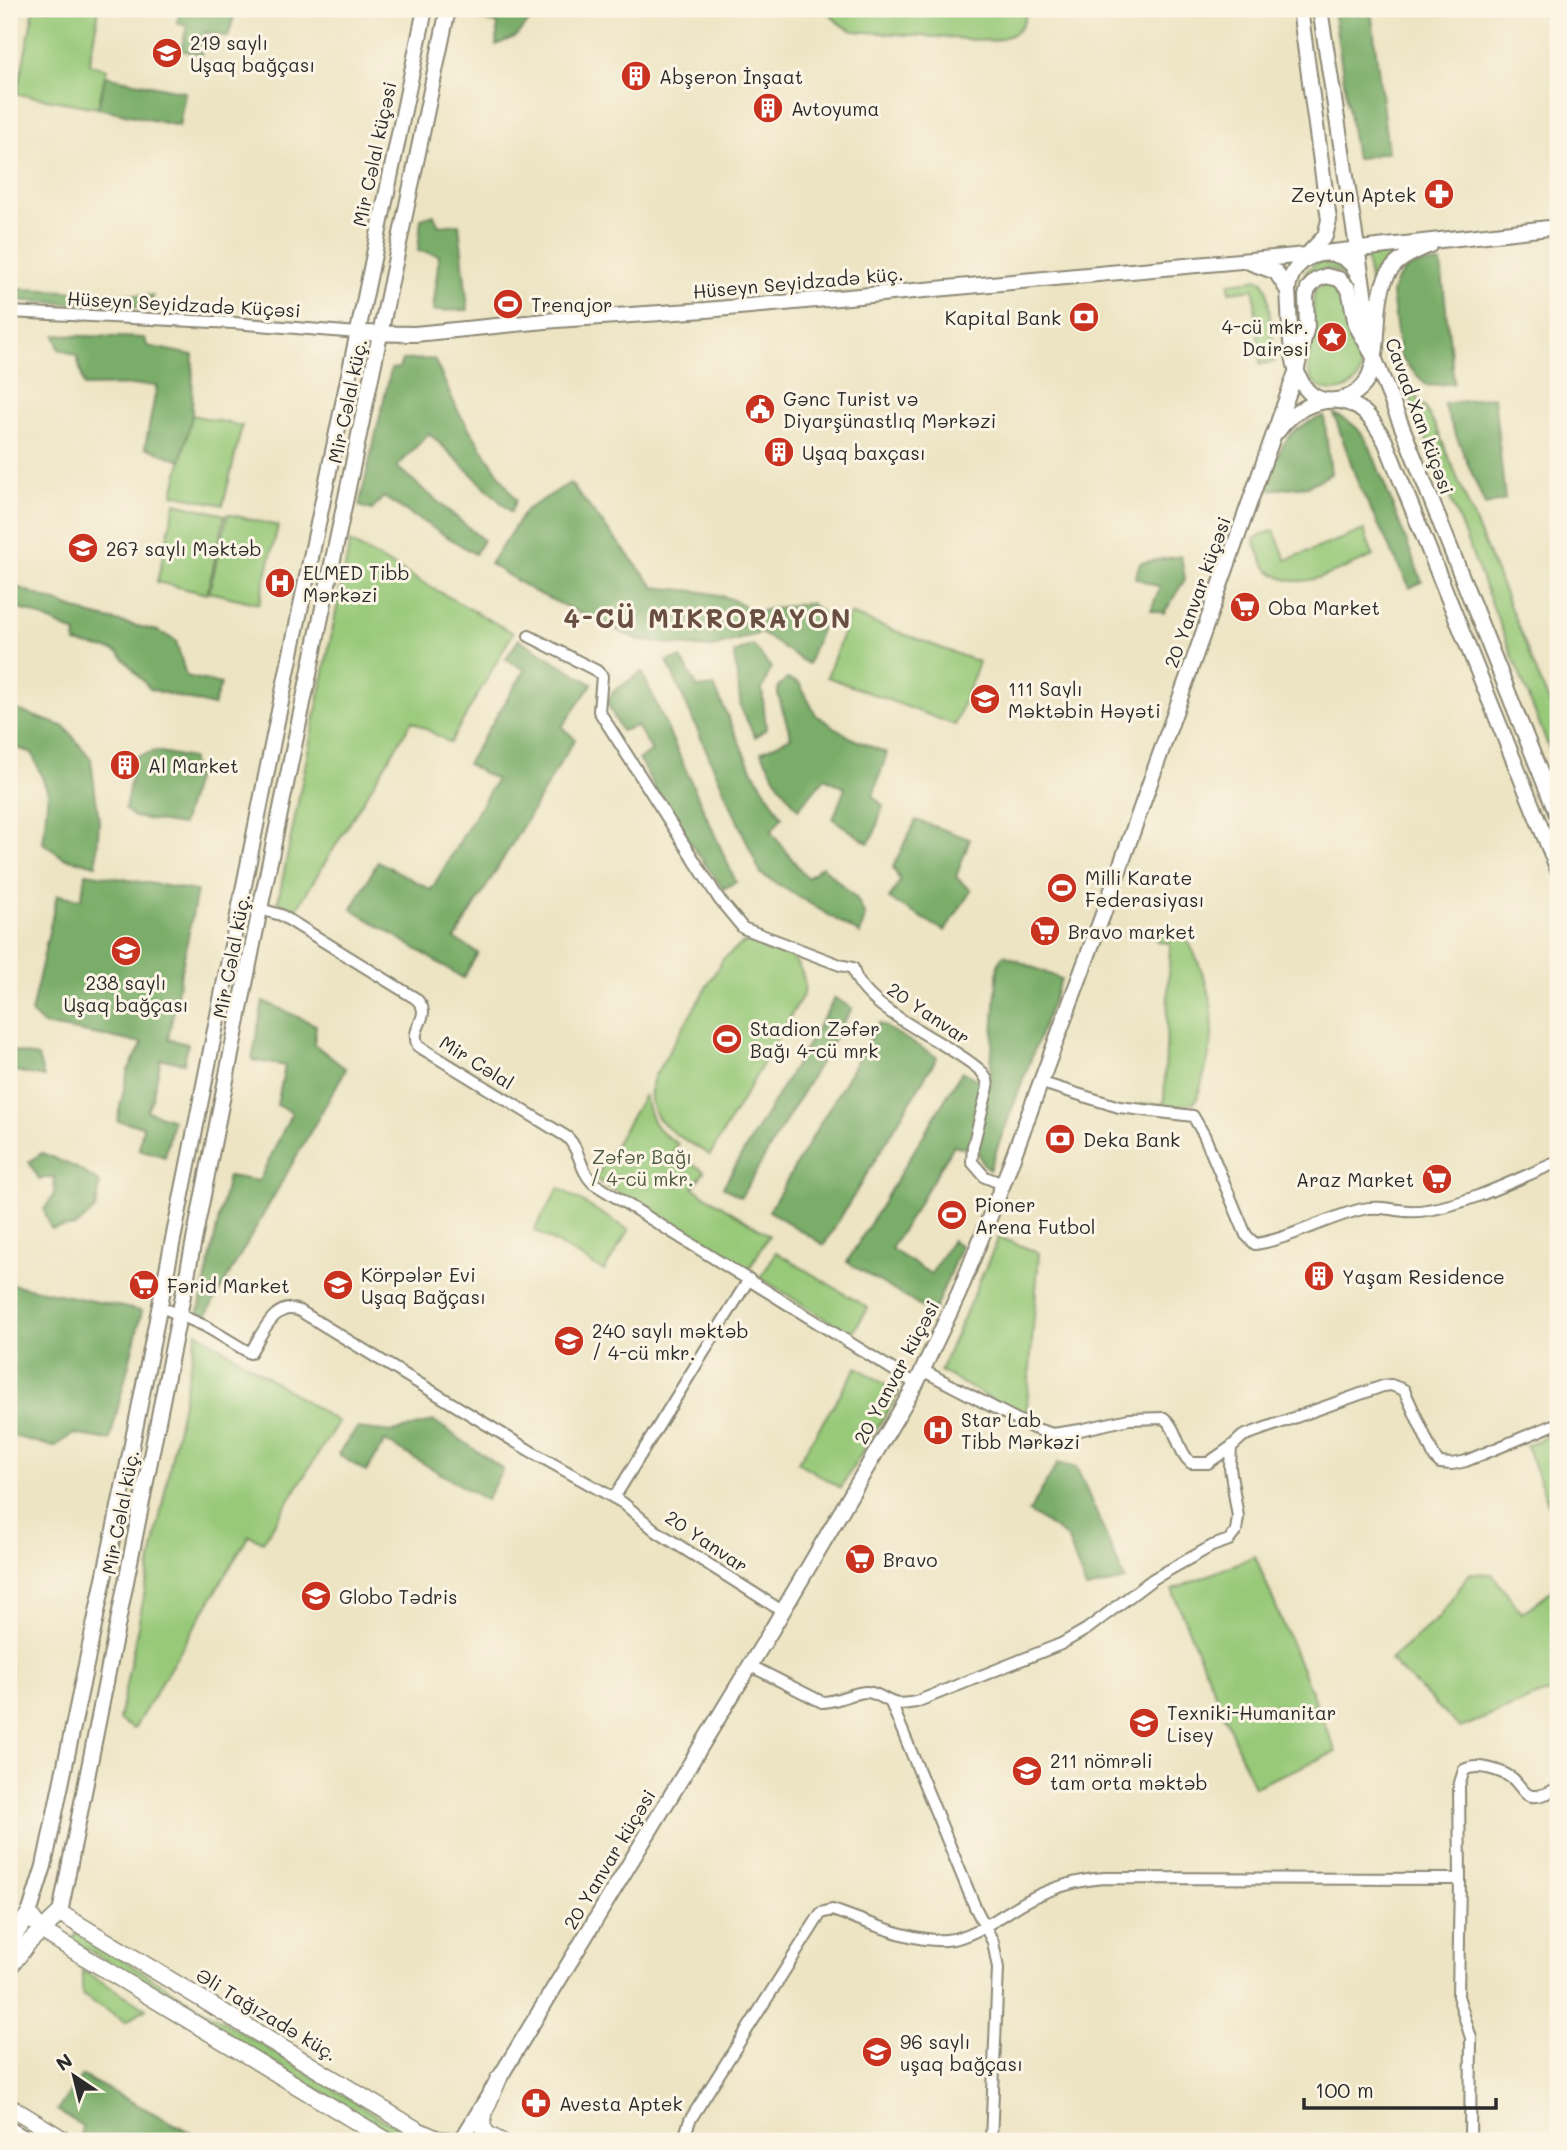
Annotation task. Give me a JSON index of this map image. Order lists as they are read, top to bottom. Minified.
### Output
{"streets":{"main road":["Əli Tağızadə küç."],"street":["Mir Cəlal küçəsi","Hüseyn Seyidzadə küç.","Hüseyn Seyidzadə Küçəsi","Mir Cəlal küç.","Cavad Xan küçəsi","20 Yanvar küçəsi","20 Yanvar","Mir Cəlal"]},"crossings":[["Mir Cəlal küçəsi","Mir Cəlal küç."],["Hüseyn Seyidzadə küç.","Hüseyn Seyidzadə Küçəsi"],["Hüseyn Seyidzadə küç.","Mir Cəlal küç."],["Hüseyn Seyidzadə küç.","Cavad Xan küçəsi"],["Hüseyn Seyidzadə Küçəsi","Mir Cəlal küç."],["Mir Cəlal küç.","20 Yanvar"],["Mir Cəlal küç.","Mir Cəlal"],["Mir Cəlal küç.","Əli Tağızadə küç."],["Cavad Xan küçəsi","20 Yanvar küçəsi"],["20 Yanvar küçəsi","20 Yanvar"],["20 Yanvar küçəsi","Əli Tağızadə küç."]],"districts":["4-CÜ MIKRORAYON"],"parks":["Zəfər Bağı / 4-cü mkr."],"places":{"school or university":["219 saylı Uşaq bağçası","267 saylı Məktəb","111 Saylı Məktəbin Həyəti","238 saylı Uşaq bağçası","Körpələr Evi Uşaq Bağçası","240 saylı məktəb / 4-cü mkr.","Globo Tədris","Texniki-Humanitar Lisey","211 nömrəli tam orta məktəb","96 saylı uşaq bağçası"],"building":["Abşeron İnşaat","Avtoyuma","Uşaq baxçası","Al Market","Yaşam Residence"],"pharmacy":["Zeytun Aptek","Avesta Aptek"],"sports":["Trenajor","Milli Karate Federasiyası","Stadion Zəfər Bağı 4-cü mrk","Pioner Arena Futbol"],"bank":["Kapital Bank","Deka Bank"],"place":["4-cü mkr. Dairəsi"],"public building":["Gənc Turist və Diyarşünastlıq Mərkəzi"],"hospital":["ELMED Tibb Mərkəzi","Star Lab Tibb Mәrkәzi"],"supermarket":["Oba Market","Bravo market","Araz Market","Fərid Market","Bravo"]},"scale_bar":"100 m","north":"top left"}
